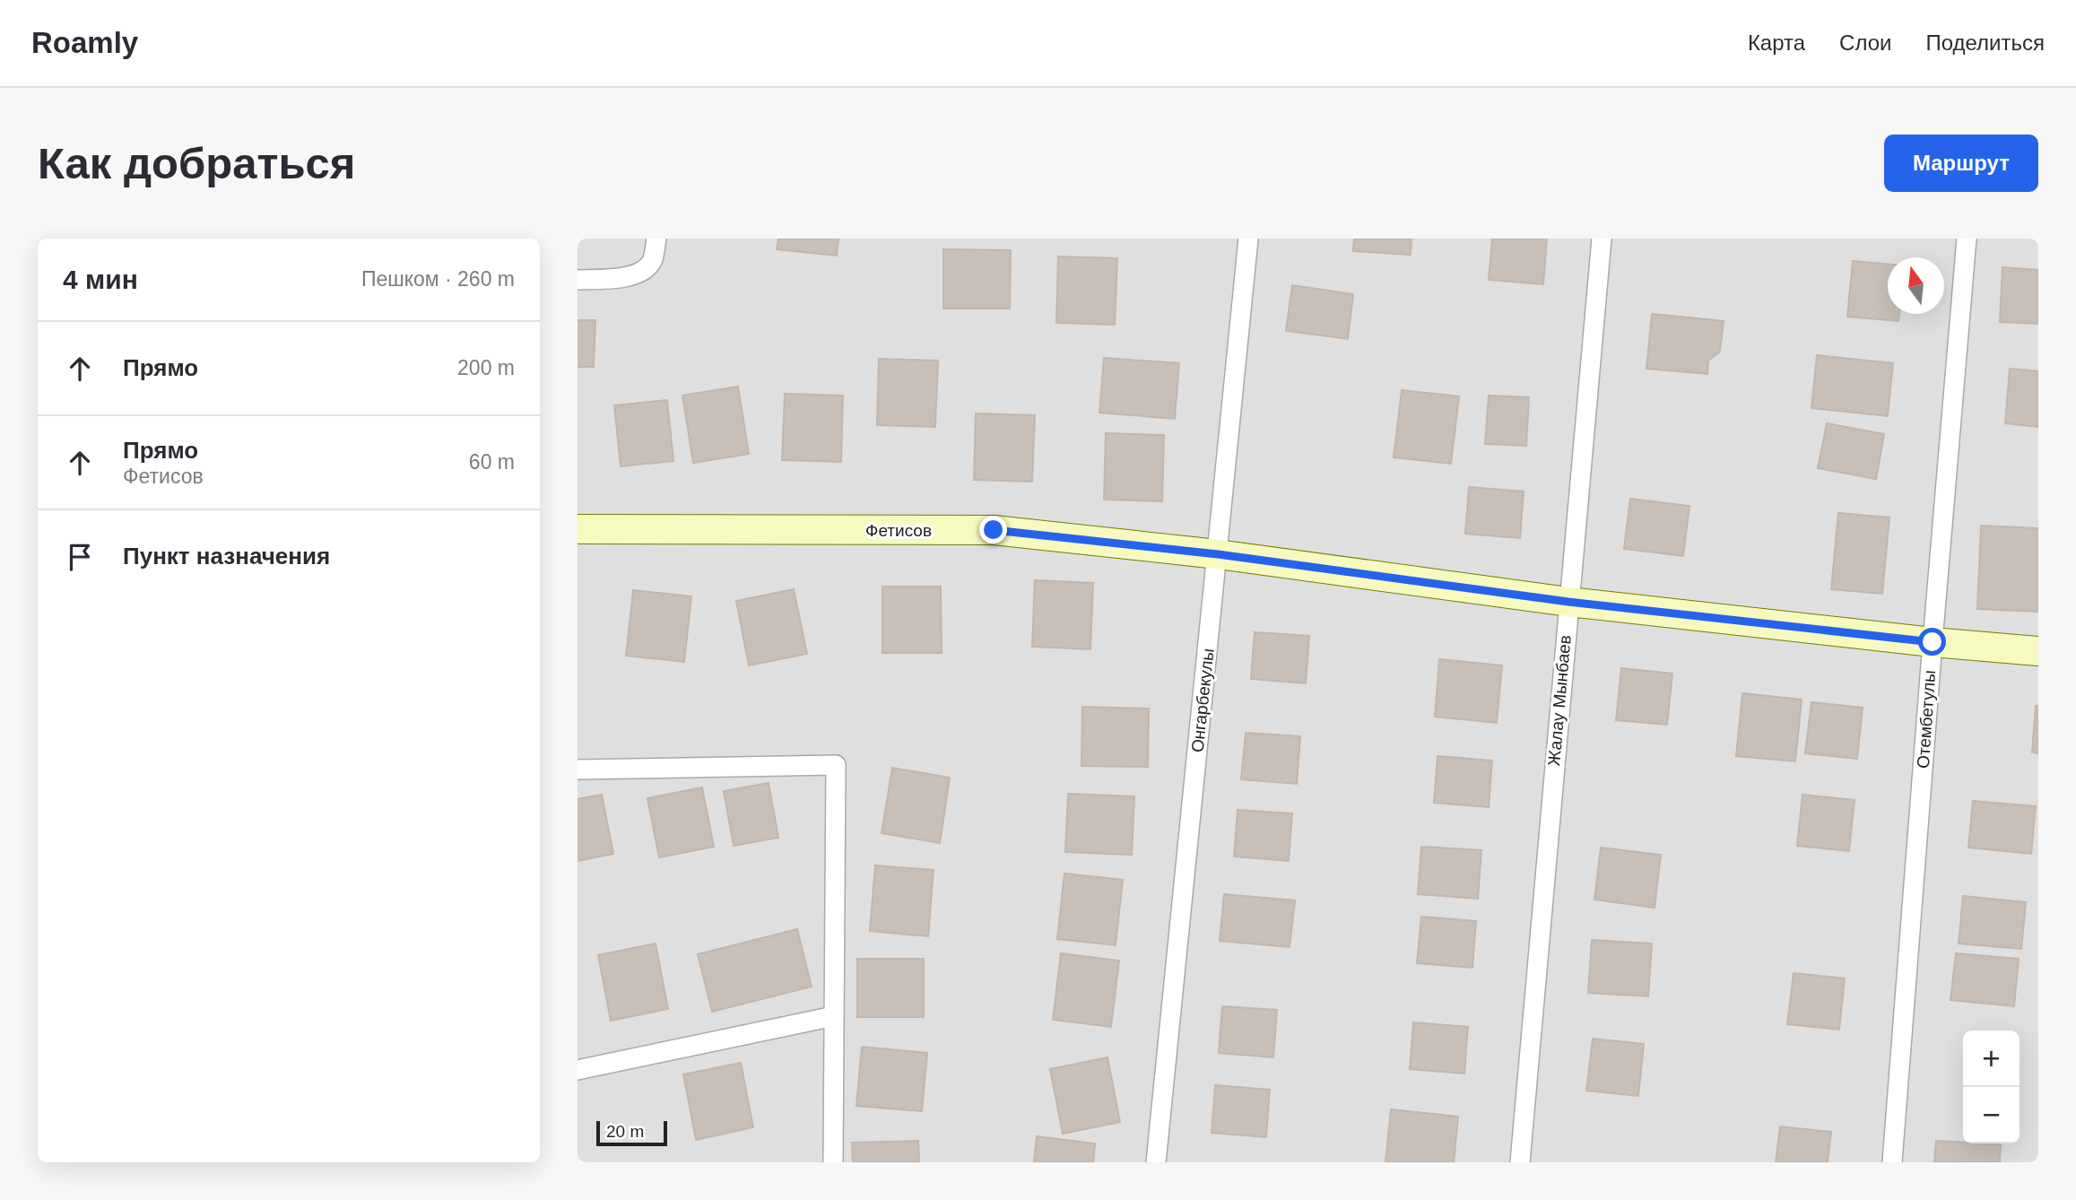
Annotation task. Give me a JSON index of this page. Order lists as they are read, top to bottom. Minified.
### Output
{"streets":{"street":["Фетисов","Онгарбекулы","Жалау Мынбаев","Отембетулы"]},"crossings":[["Фетисов","Онгарбекулы"],["Фетисов","Жалау Мынбаев"],["Фетисов","Отембетулы"]],"scale_bar":"20 m","north":"top","page":{"header":"Roamly","nav":["Карта","Слои","Поделиться"],"buttons":"Маршрут","title":"Как добраться","heading":["4 мин","Пешком · 260 m"],"list":[["Прямо","200 m"],["Прямо","Фетисов","60 m"],"Пункт назначения"],"map_buttons":["+","−"],"scale":"20 m"}}
